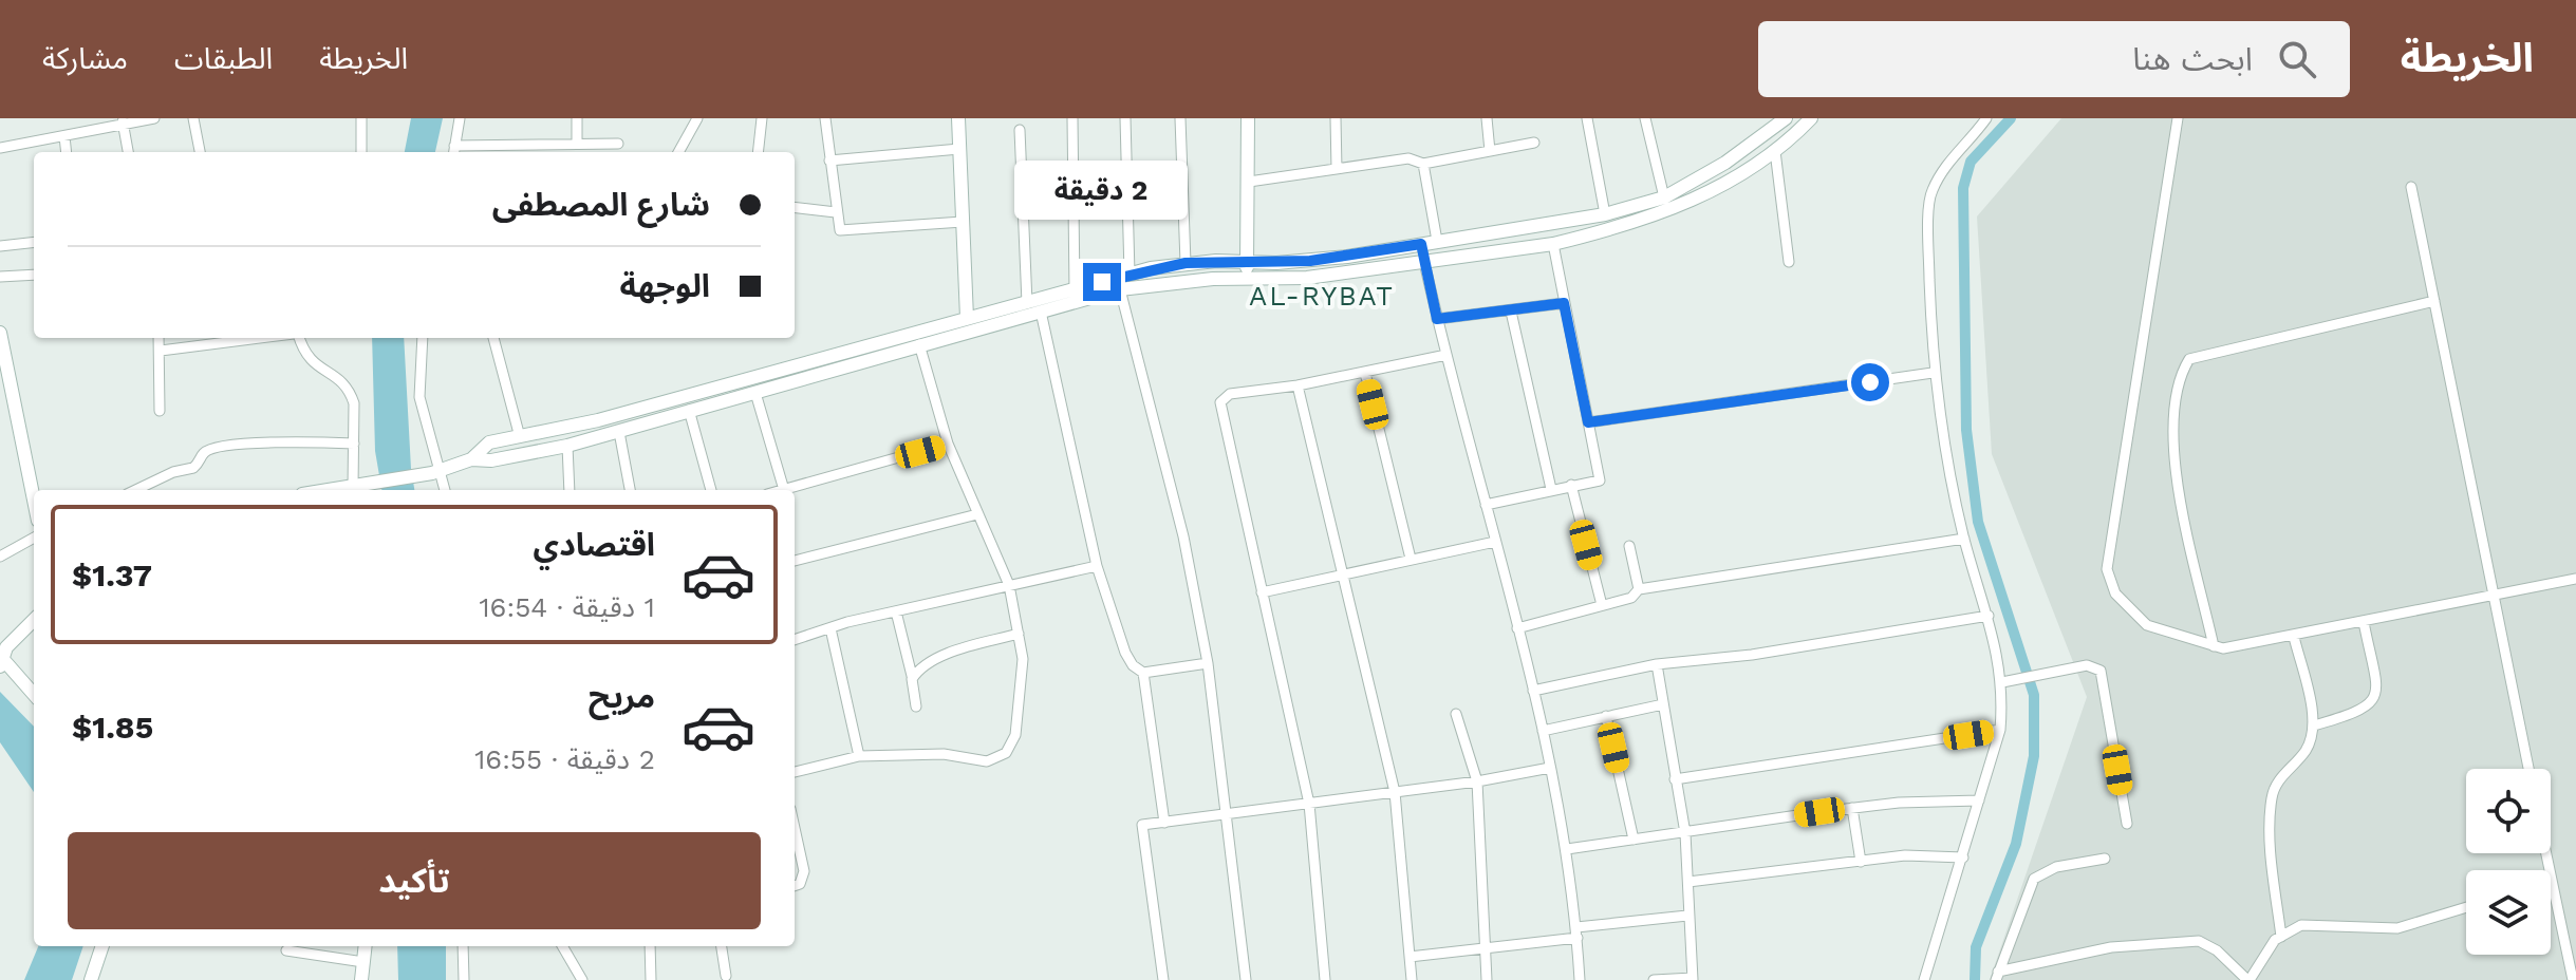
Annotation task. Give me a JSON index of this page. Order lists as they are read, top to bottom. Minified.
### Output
{"districts":["AL-RYBAT"],"page":{"header":"الخريطة","search":"ابحث هنا","nav":["الخريطة","الطبقات","مشاركة"],"banner":["شارع المصطفى","الوجهة"],"bubble":"2 دقيقة","list":[{"name":"اقتصادي","note":"1 دقيقة · 16:54","value":"$1.37"},{"name":"مريح","note":"2 دقيقة · 16:55","value":"$1.85"}],"buttons":"تأكيد"}}
